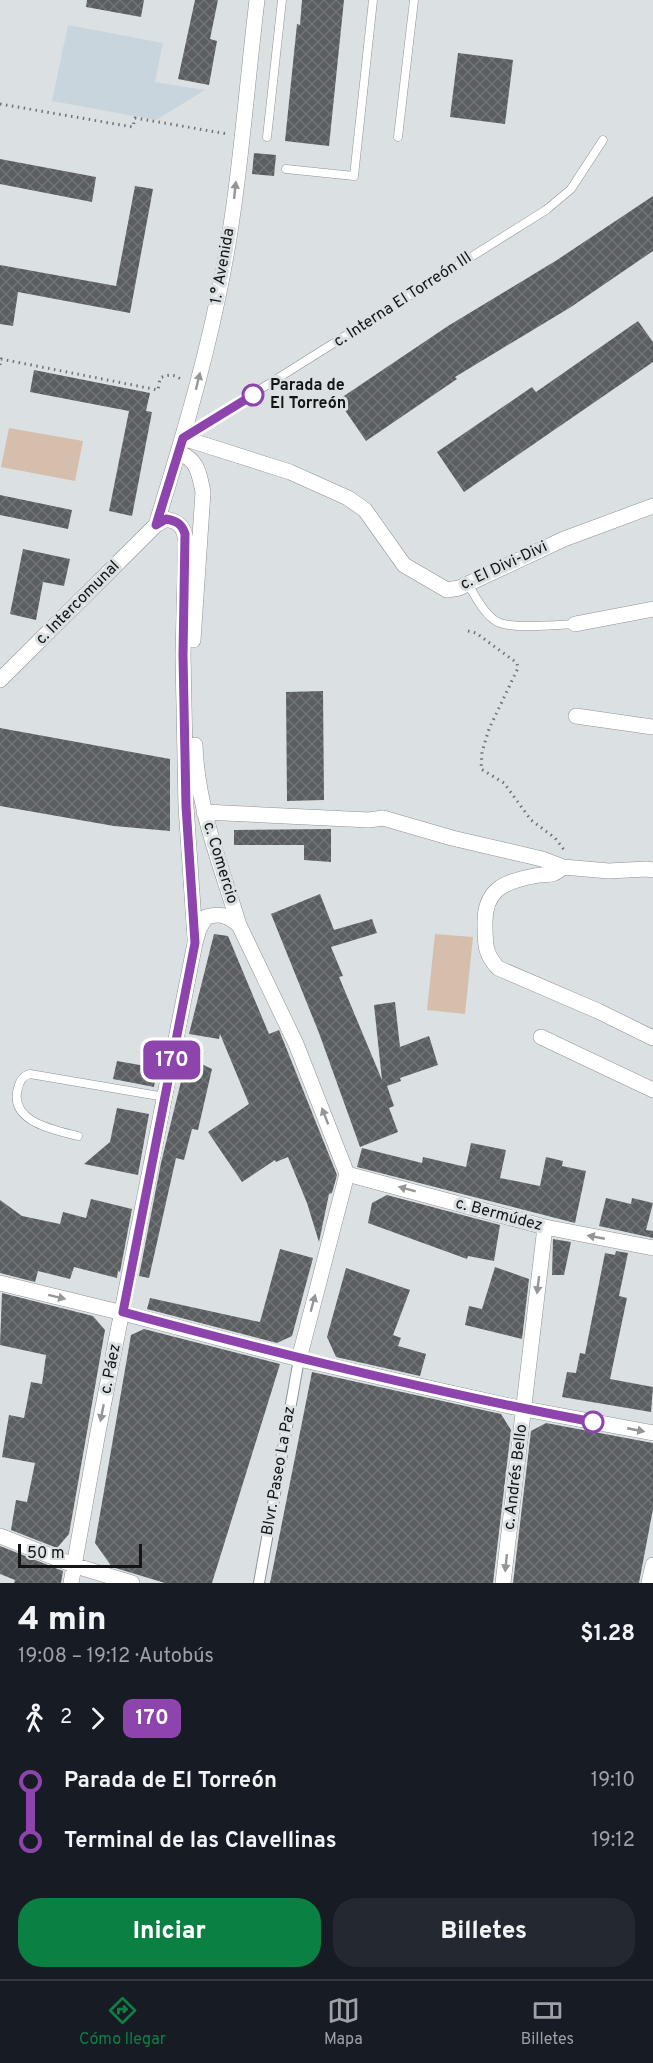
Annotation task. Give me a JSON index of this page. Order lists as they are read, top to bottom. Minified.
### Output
{"streets":{"street":["1.° Avenida","c. El Divi-Divi","c. Intercomunal","c. Comercio","c. Bermúdez","c. Páez","Blvr. Paseo La Paz","c. Andrés Bello"],"lane":["c. Interna El Torreón III"]},"crossings":[["1.° Avenida","c. Interna El Torreón III"],["1.° Avenida","c. El Divi-Divi"],["1.° Avenida","c. Intercomunal"],["1.° Avenida","c. Comercio"],["c. Interna El Torreón III","c. El Divi-Divi"],["c. Interna El Torreón III","c. Comercio"],["c. El Divi-Divi","c. Comercio"],["c. Comercio","c. Bermúdez"],["c. Comercio","c. Páez"],["c. Bermúdez","c. Andrés Bello"]],"one_way":["1.° Avenida","c. Bermúdez","c. Páez","c. Andrés Bello"],"places":["Parada de El Torreón"],"lines":["bus line 170"],"scale_bar":"50 m","page":{"on_map":"170","scale":"50 m","heading":["4 min","19:08 – 19:12 · Autobús","$1.28"],"legs":["2","170"],"list":[{"name":"Parada de El Torreón","value":"19:10"},{"name":"Terminal de las Clavellinas","value":"19:12"}],"buttons":["Iniciar","Billetes"],"tabs":["Cómo llegar","Mapa","Billetes"]}}
